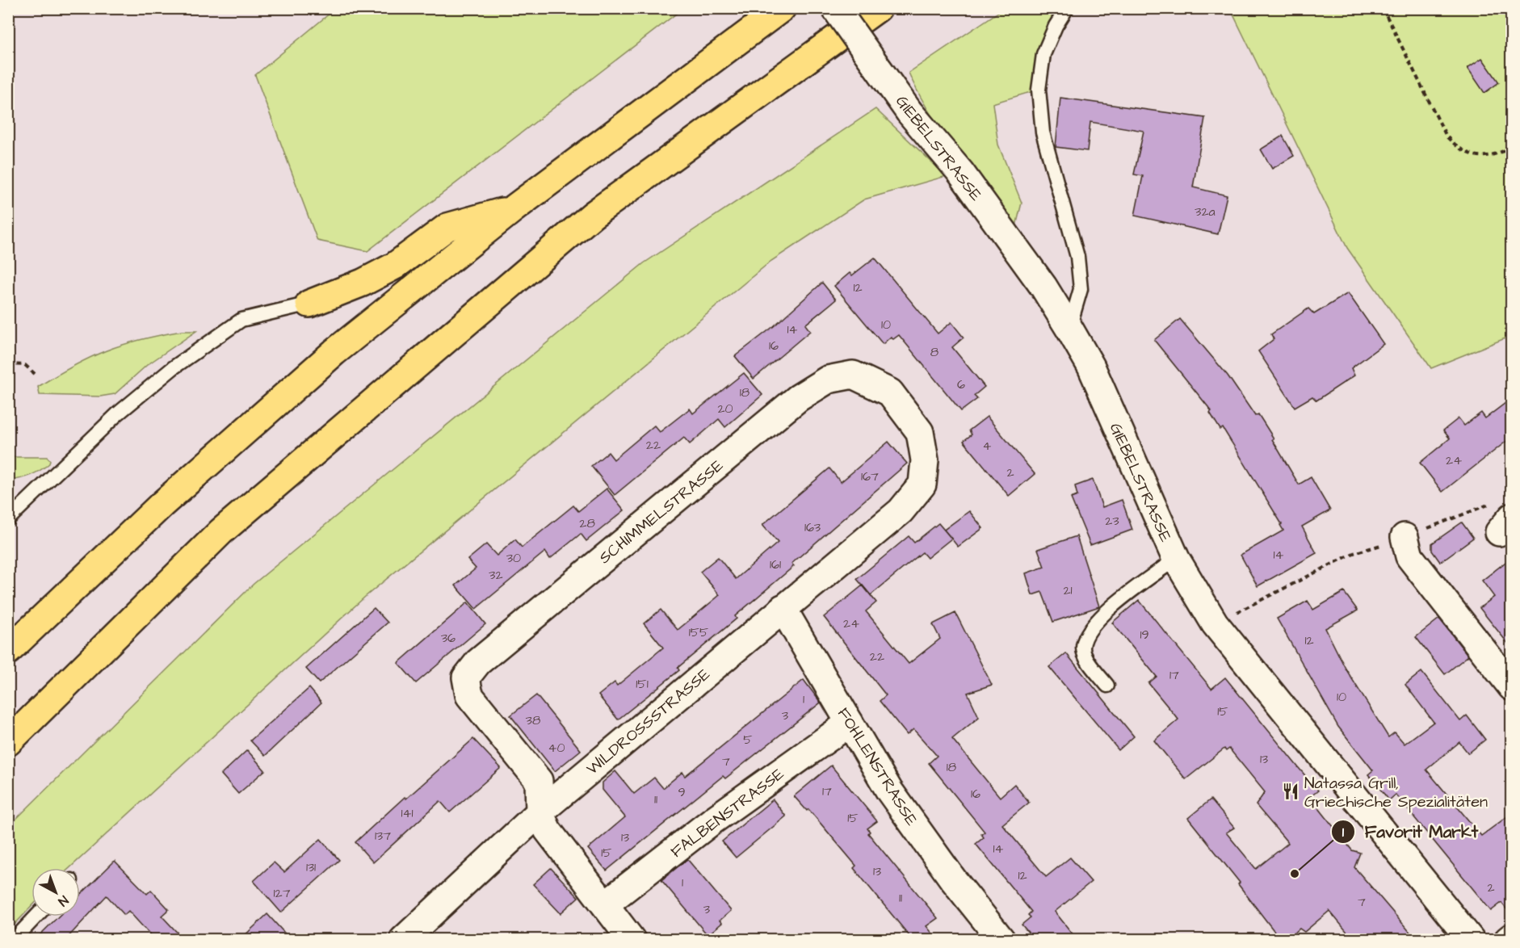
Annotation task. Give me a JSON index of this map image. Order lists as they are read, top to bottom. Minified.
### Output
{"streets":{"street":["GIEBELSTRASSE","SCHIMMELSTRASSE","WILDROSSSTRASSE","FOHLENSTRASSE","FALBENSTRASSE"]},"crossings":[["SCHIMMELSTRASSE","WILDROSSSTRASSE"],["WILDROSSSTRASSE","FOHLENSTRASSE"],["FOHLENSTRASSE","FALBENSTRASSE"]],"places":{"restaurant":["Natassa Grill, Griechische Spezialitäten"],"other":["Favorit Markt"]},"house_numbers":["32a","12","10","14","16","8","6","18","20","22","4","24","2","167","23","28","163","14","30","161","32","21","24","155","19","36","12","22","17","151","10","1","15","3","38","5","40","13","7","18","17","9","16","11","141","15","137","13","14","15","131","13","12","1","2","127","11","7","3"],"north":"bottom right"}
